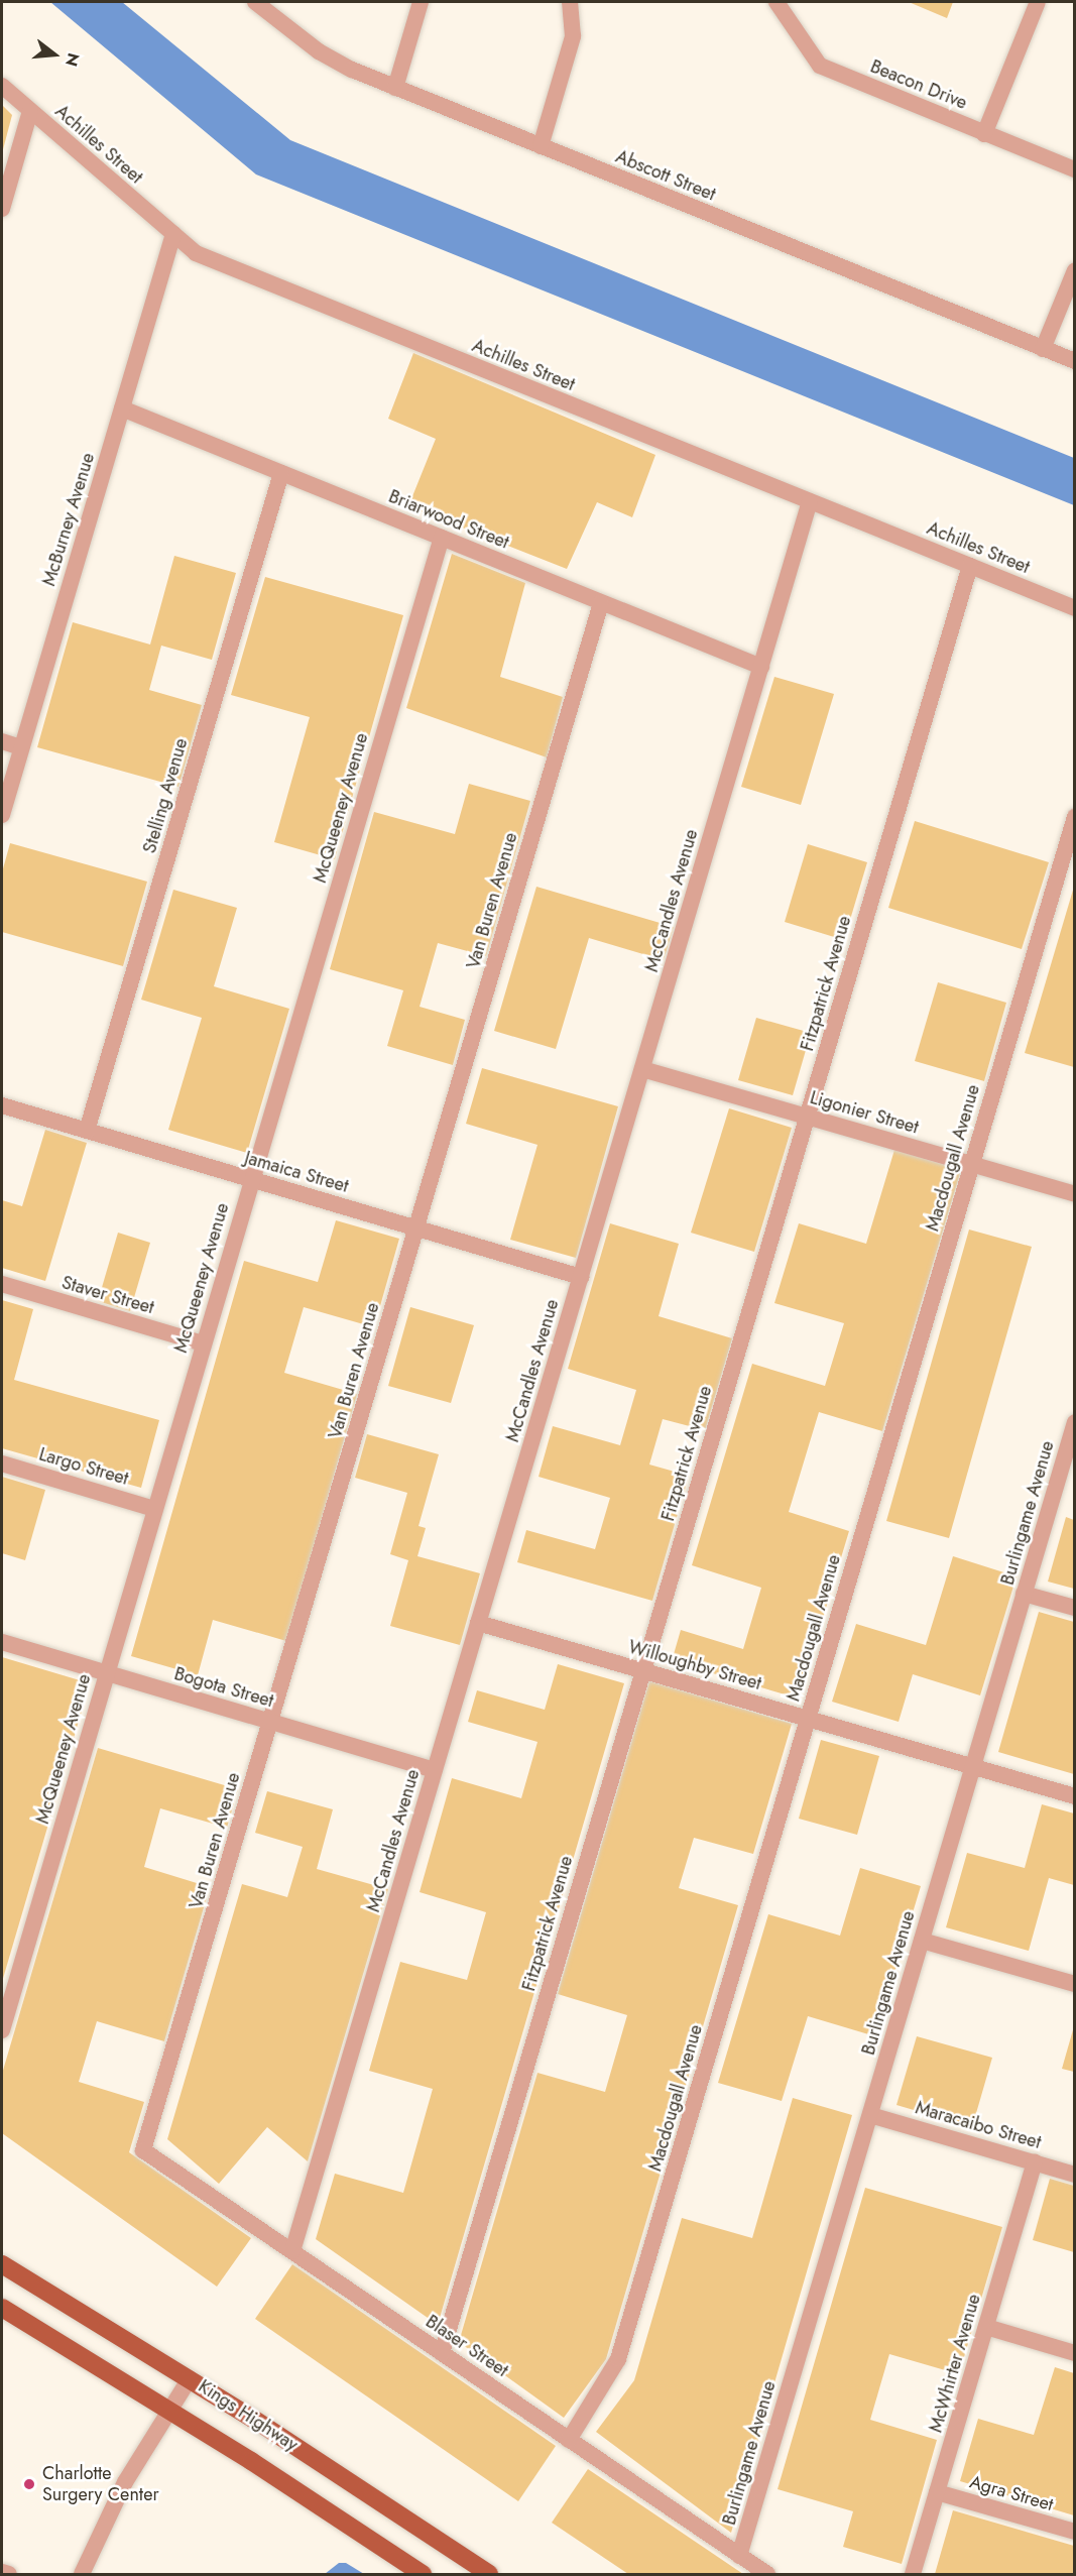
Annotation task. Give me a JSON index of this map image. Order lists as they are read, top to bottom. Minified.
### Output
{"streets":{"main road":["Kings Highway"],"street":["Beacon Drive","Achilles Street","Abscott Street","McBurney Avenue","Briarwood Street","Stelling Avenue","McQueeney Avenue","Van Buren Avenue","McCandles Avenue","Fitzpatrick Avenue","Ligonier Street","Macdougall Avenue","Jamaica Street","Staver Street","Largo Street","Burlingame Avenue","Willoughby Street","Bogota Street","Maracaibo Street","Blaser Street","McWhirter Avenue","Agra Street"]},"crossings":[["Achilles Street","McBurney Avenue"],["Achilles Street","McCandles Avenue"],["Achilles Street","Fitzpatrick Avenue"],["McBurney Avenue","Briarwood Street"],["Briarwood Street","Stelling Avenue"],["Briarwood Street","McQueeney Avenue"],["Briarwood Street","Van Buren Avenue"],["Briarwood Street","McCandles Avenue"],["Stelling Avenue","Jamaica Street"],["McQueeney Avenue","Jamaica Street"],["McQueeney Avenue","Staver Street"],["McQueeney Avenue","Largo Street"],["McQueeney Avenue","Bogota Street"],["Van Buren Avenue","Jamaica Street"],["Van Buren Avenue","Bogota Street"],["Van Buren Avenue","Blaser Street"],["McCandles Avenue","Ligonier Street"],["McCandles Avenue","Jamaica Street"],["McCandles Avenue","Willoughby Street"],["McCandles Avenue","Bogota Street"],["McCandles Avenue","Blaser Street"],["Fitzpatrick Avenue","Ligonier Street"],["Fitzpatrick Avenue","Willoughby Street"],["Fitzpatrick Avenue","Blaser Street"],["Ligonier Street","Macdougall Avenue"],["Macdougall Avenue","Willoughby Street"],["Macdougall Avenue","Blaser Street"],["Burlingame Avenue","Willoughby Street"],["Burlingame Avenue","Maracaibo Street"],["Burlingame Avenue","Blaser Street"],["Maracaibo Street","McWhirter Avenue"],["McWhirter Avenue","Agra Street"]],"places":["Charlotte Surgery Center"],"north":"right"}
